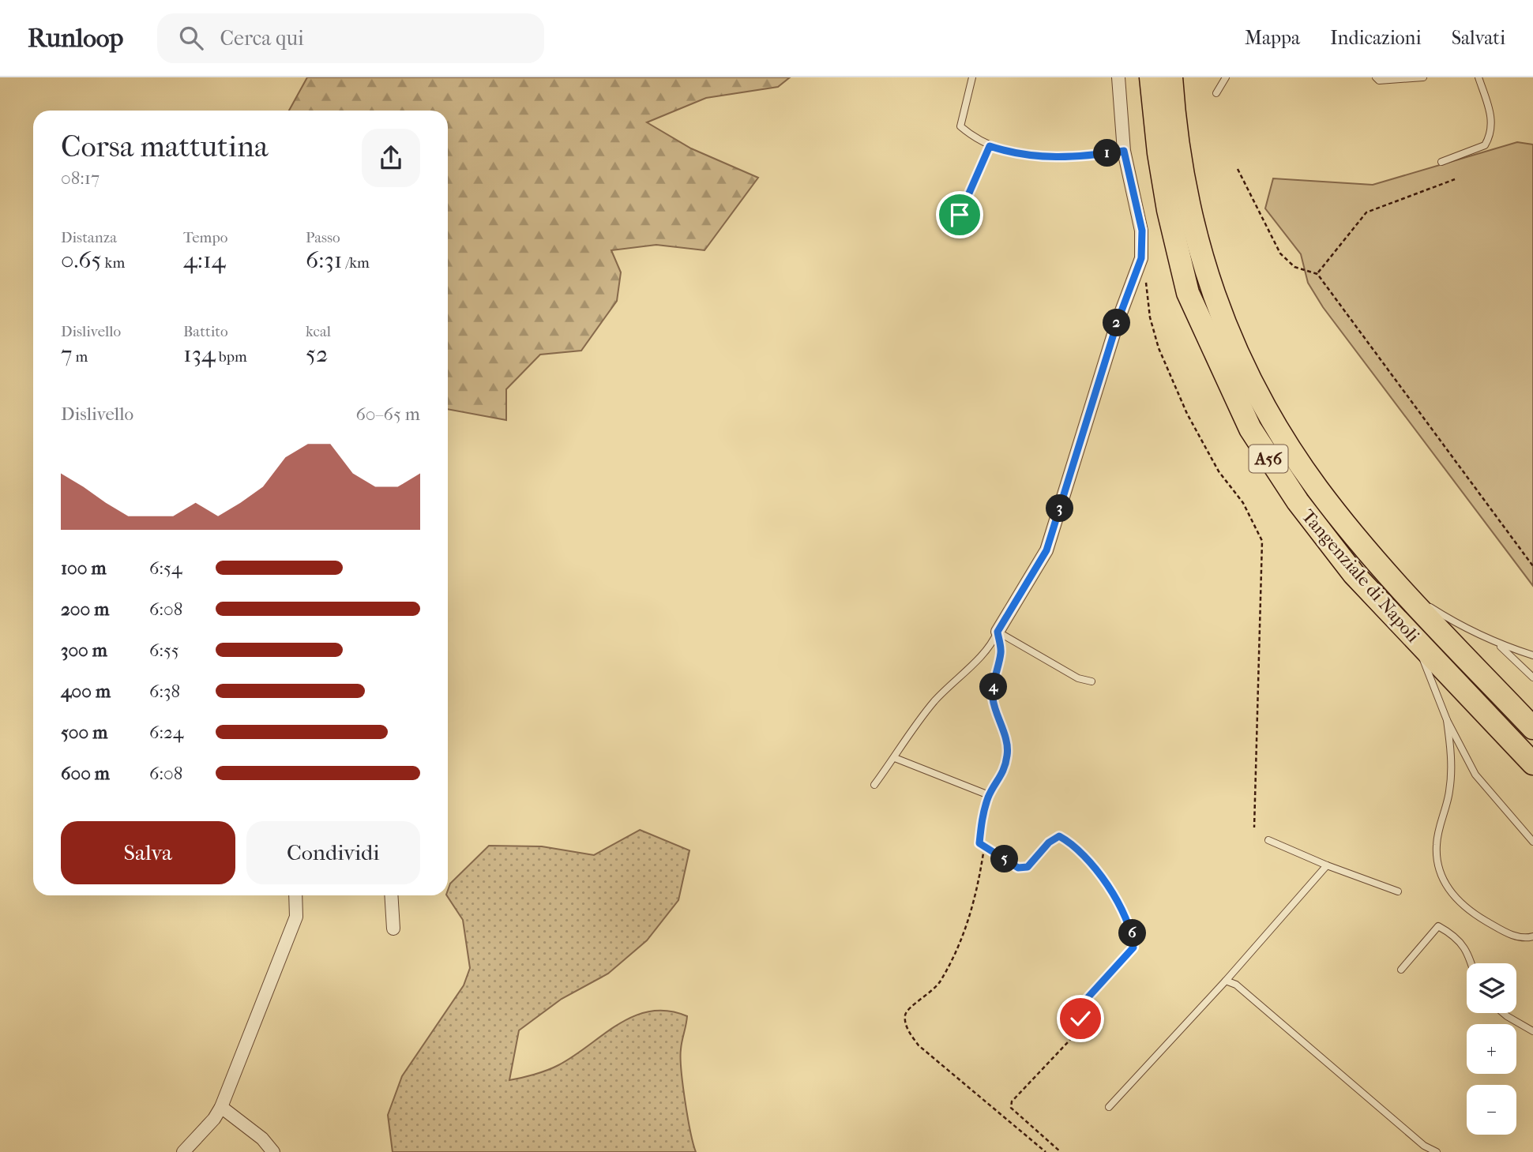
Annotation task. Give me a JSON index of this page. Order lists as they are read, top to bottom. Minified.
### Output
{"streets":{"highway":["A56","Tangenziale di Napoli"]},"page":{"header":"Runloop","search":"Cerca qui","nav":["Mappa","Indicazioni","Salvati"],"heading":["Corsa mattutina","08:17"],"pins":["1","2","3","4","5","6"],"stats":[["Distanza","0.65 km"],["Tempo","4:14"],["Passo","6:31 /km"],["Dislivello","7 m"],["Battito","134 bpm"],["kcal","52"]],"chart":["Dislivello","60–65 m"],"list":[{"name":"100 m","note":"6:54"},{"name":"200 m","note":"6:08"},{"name":"300 m","note":"6:55"},{"name":"400 m","note":"6:38"},{"name":"500 m","note":"6:24"},{"name":"600 m","note":"6:08"}],"buttons":["Salva","Condividi"],"map_buttons":["+","−"]}}
